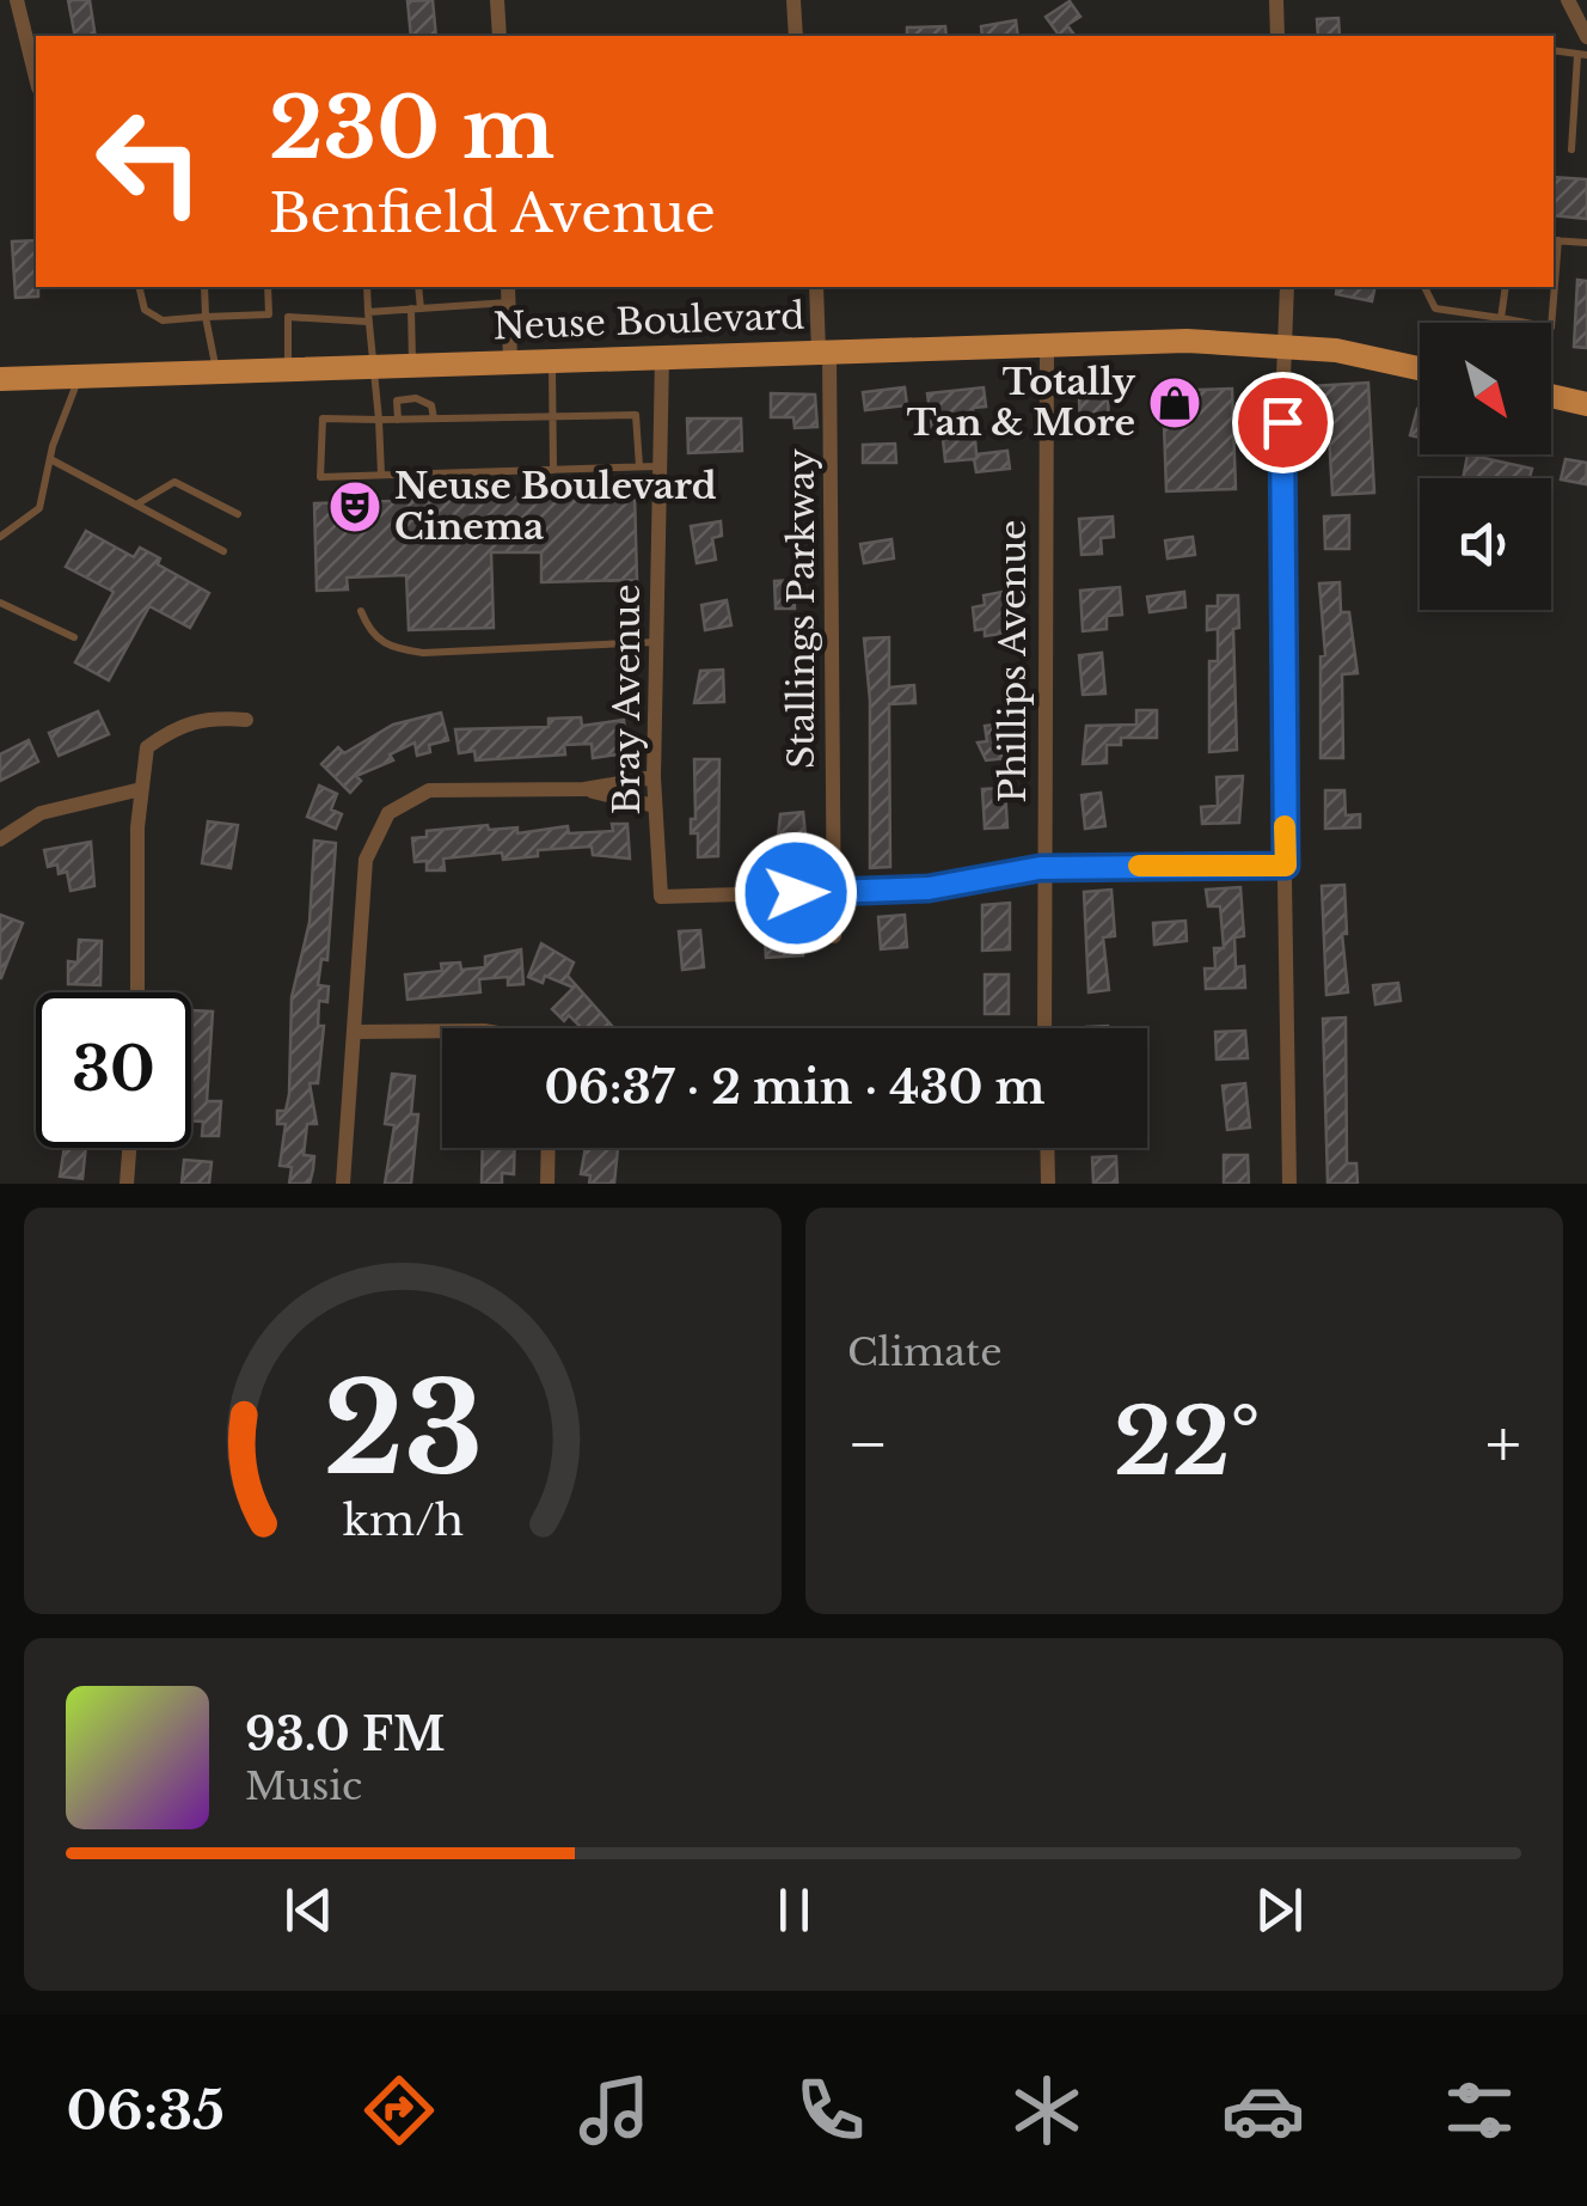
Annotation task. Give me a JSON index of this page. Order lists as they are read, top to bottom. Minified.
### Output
{"streets":{"main road":["Neuse Boulevard"],"street":["Stallings Parkway","Phillips Avenue","Bray Avenue"]},"crossings":[["Neuse Boulevard","Stallings Parkway"],["Neuse Boulevard","Phillips Avenue"],["Neuse Boulevard","Bray Avenue"],["Stallings Parkway","Bray Avenue"]],"places":{"shop":["Totally Tan & More"],"theatre":["Neuse Boulevard Cinema"]},"north":"bottom right","page":{"turn":["230 m","Benfield Avenue"],"limit":"30","trip":"06:37 · 2 min · 430 m","tile":"Climate","heat":["−","22°","+"],"song":["93.0 FM","Music"],"tabs":"06:35","gauge":["23","km/h"]}}
